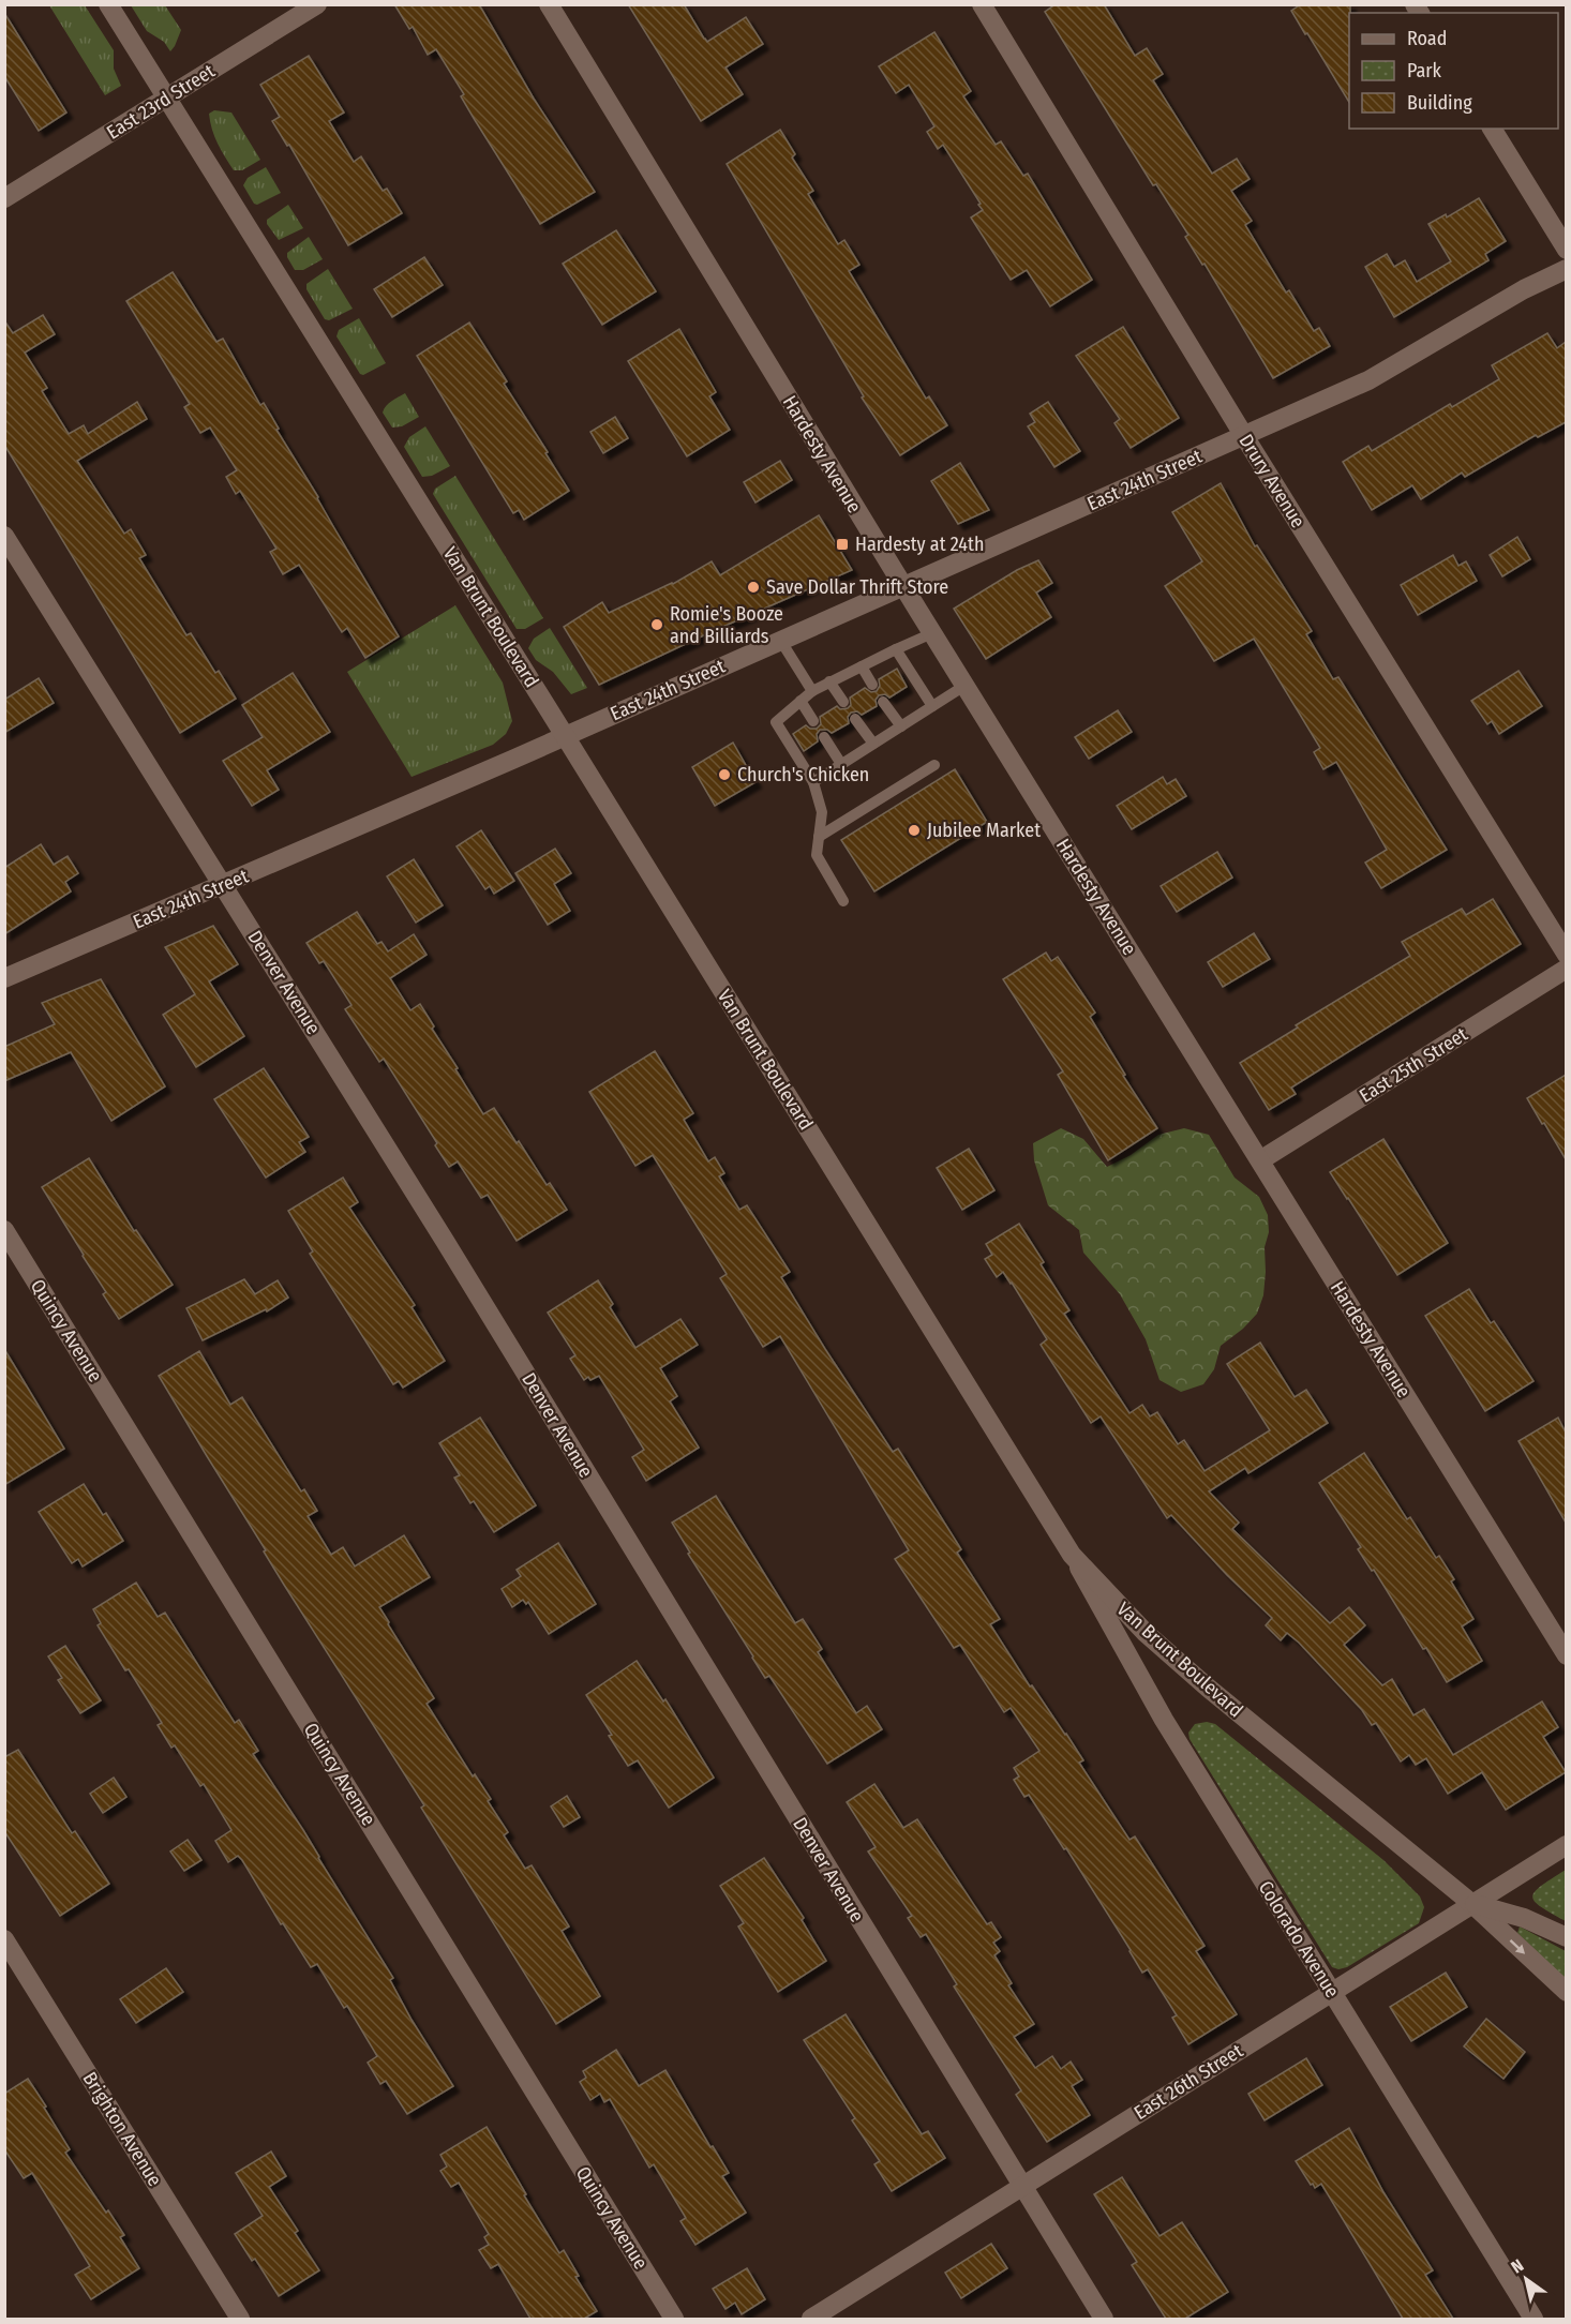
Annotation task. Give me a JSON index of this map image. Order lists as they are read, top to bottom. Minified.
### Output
{"streets":{"street":["East 23rd Street","Hardesty Avenue","East 24th Street","Drury Avenue","Van Brunt Boulevard","Denver Avenue","East 25th Street","Quincy Avenue","Colorado Avenue","East 26th Street","Brighton Avenue"]},"crossings":[["East 23rd Street","Van Brunt Boulevard"],["Hardesty Avenue","East 24th Street"],["Hardesty Avenue","East 25th Street"],["East 24th Street","Drury Avenue"],["East 24th Street","Van Brunt Boulevard"],["East 24th Street","Denver Avenue"],["Van Brunt Boulevard","Colorado Avenue"],["Van Brunt Boulevard","East 26th Street"],["Denver Avenue","East 26th Street"],["Colorado Avenue","East 26th Street"]],"places":{"transit":["Hardesty at 24th"],"other":["Save Dollar Thrift Store","Romie's Booze and Billiards","Church's Chicken","Jubilee Market"]},"legend":["Road","Park","Building"],"north":"top left"}
